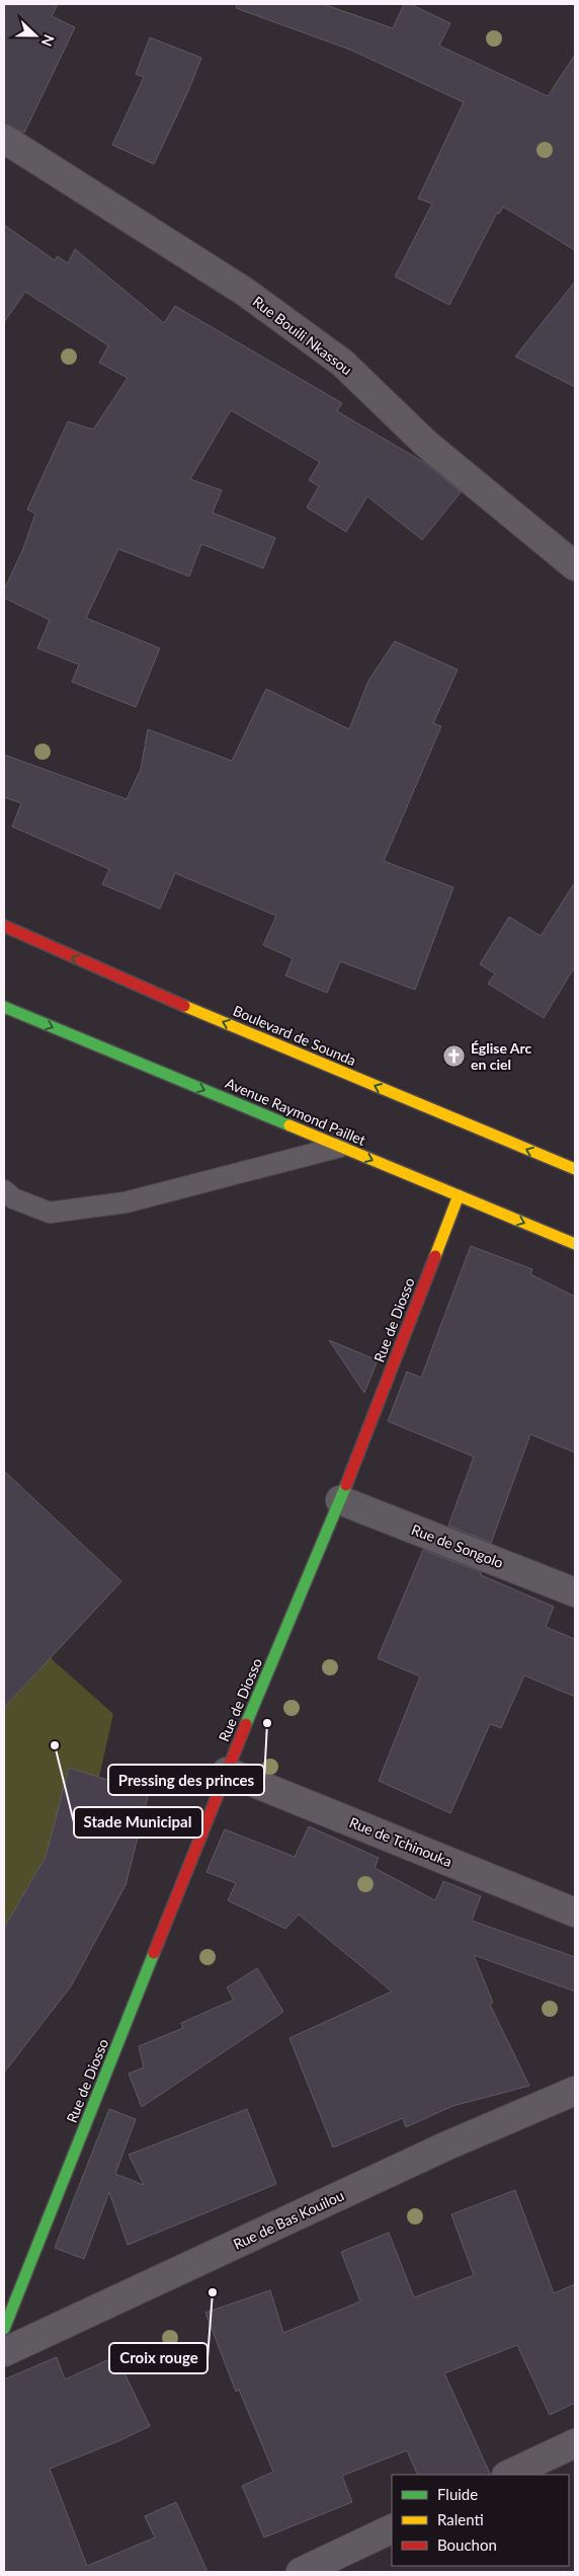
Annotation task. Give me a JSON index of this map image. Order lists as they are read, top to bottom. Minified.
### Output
{"streets":{"main road":["Boulevard de Sounda","Avenue Raymond Paillet","Rue de Diosso"],"street":["Rue Bouili Nkassou","Rue de Songolo","Rue de Tchinouka","Rue de Bas Kouilou"]},"crossings":[["Avenue Raymond Paillet","Rue de Diosso"],["Rue de Diosso","Rue de Songolo"],["Rue de Diosso","Rue de Tchinouka"]],"one_way":["Boulevard de Sounda","Avenue Raymond Paillet"],"places":{"church":["Église Arc en ciel"],"other":["Pressing des princes","Stade Municipal","Croix rouge"]},"legend":["Fluide","Ralenti","Bouchon"],"north":"right"}
